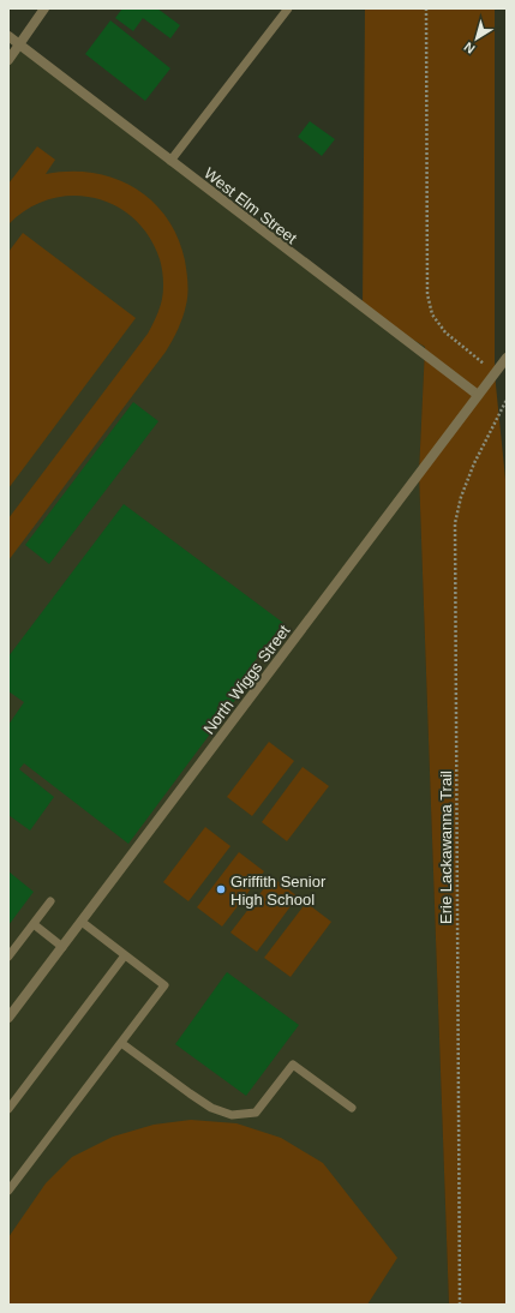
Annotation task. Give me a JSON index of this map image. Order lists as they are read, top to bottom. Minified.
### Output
{"streets":{"street":["West Elm Street","North Wiggs Street"],"path":["Erie Lackawanna Trail"]},"crossings":[["West Elm Street","North Wiggs Street"]],"places":["Griffith Senior High School"],"north":"bottom left"}
